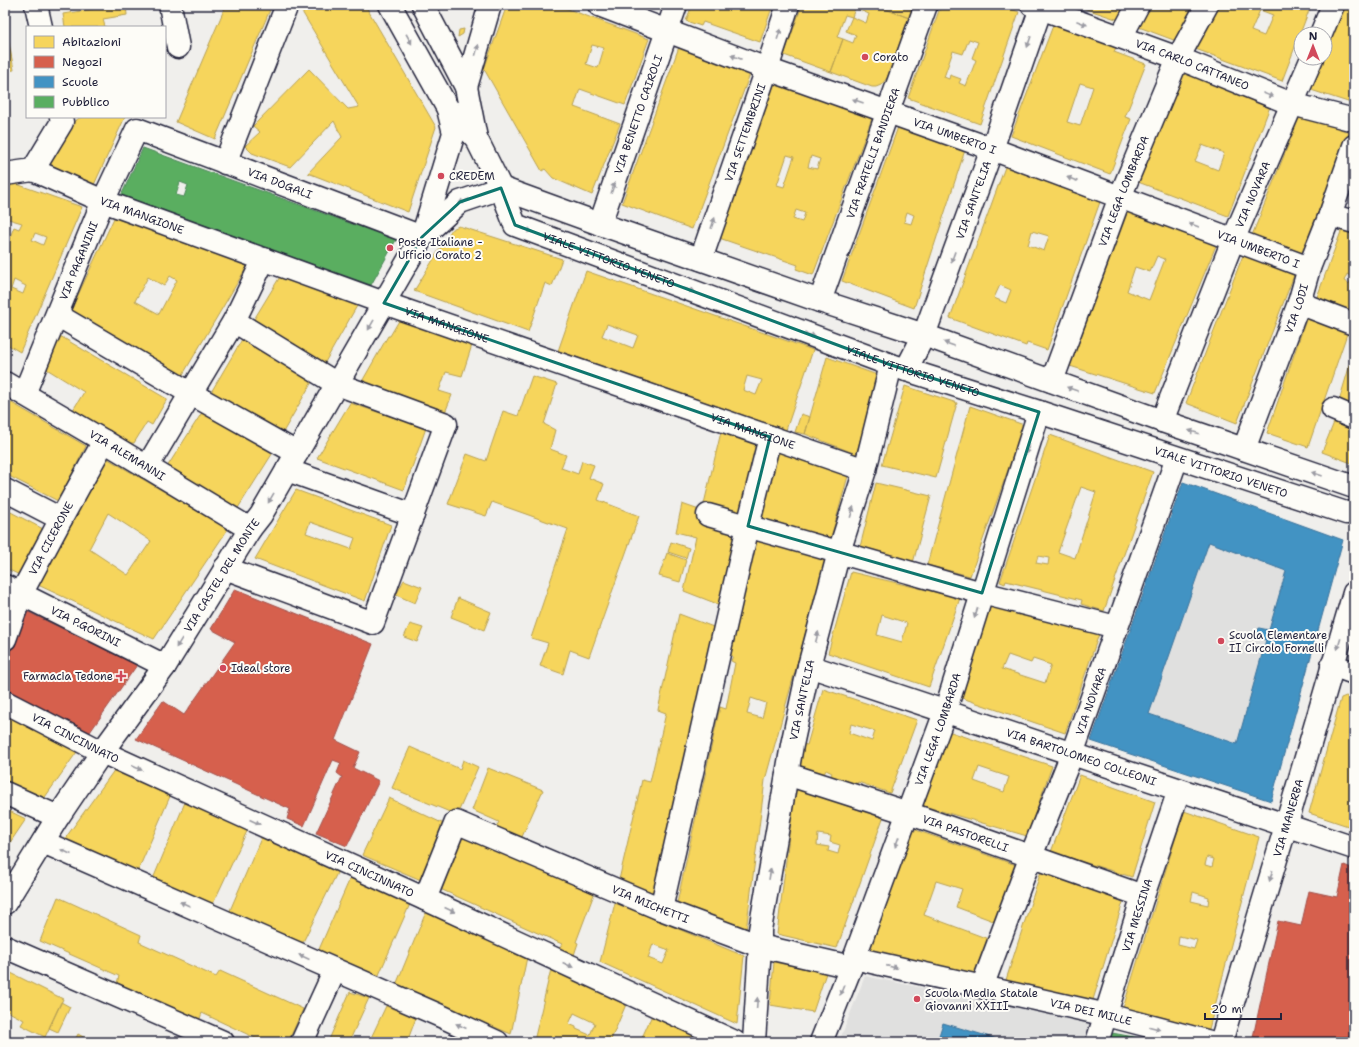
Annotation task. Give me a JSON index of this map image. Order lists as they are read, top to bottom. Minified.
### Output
{"streets":{"street":["VIA CARLO CATTANEO","VIA BENETTO CAIROLI","VIA SETTEMBRINI","VIA UMBERTO I","VIA FRATELLI BANDIERA","VIA DOGALI","VIA LEGA LOMBARDA","VIA NOVARA","VIA SANT'ELIA","VIA MANGIONE","VIALE VITTORIO VENETO","VIA PAGANINI","VIA LODI","VIA ALEMANNI","VIA CICERONE","VIA CASTEL DEL MONTE","VIA P.GORINI","VIA CINCINNATO","VIA BARTOLOMEO COLLEONI","VIA MANERBA","VIA PASTORELLI","VIA MICHETTI","VIA MESSINA","VIA DEI MILLE"]},"crossings":[["VIA CARLO CATTANEO","VIA LEGA LOMBARDA"],["VIA CARLO CATTANEO","VIA NOVARA"],["VIA CARLO CATTANEO","VIA SANT'ELIA"],["VIA BENETTO CAIROLI","VIA UMBERTO I"],["VIA SETTEMBRINI","VIA UMBERTO I"],["VIA UMBERTO I","VIA FRATELLI BANDIERA"],["VIA UMBERTO I","VIA LEGA LOMBARDA"],["VIA UMBERTO I","VIA NOVARA"],["VIA UMBERTO I","VIA SANT'ELIA"],["VIA UMBERTO I","VIA LODI"],["VIA DOGALI","VIA PAGANINI"],["VIA DOGALI","VIA CASTEL DEL MONTE"],["VIA LEGA LOMBARDA","VIALE VITTORIO VENETO"],["VIA LEGA LOMBARDA","VIA BARTOLOMEO COLLEONI"],["VIA LEGA LOMBARDA","VIA PASTORELLI"],["VIA LEGA LOMBARDA","VIA MICHETTI"],["VIA LEGA LOMBARDA","VIA DEI MILLE"],["VIA NOVARA","VIALE VITTORIO VENETO"],["VIA NOVARA","VIA BARTOLOMEO COLLEONI"],["VIA NOVARA","VIA PASTORELLI"],["VIA NOVARA","VIA DEI MILLE"],["VIA SANT'ELIA","VIA MANGIONE"],["VIA SANT'ELIA","VIALE VITTORIO VENETO"],["VIA SANT'ELIA","VIA BARTOLOMEO COLLEONI"],["VIA SANT'ELIA","VIA PASTORELLI"],["VIA SANT'ELIA","VIA MICHETTI"],["VIA MANGIONE","VIA PAGANINI"],["VIA MANGIONE","VIA CASTEL DEL MONTE"],["VIALE VITTORIO VENETO","VIA CASTEL DEL MONTE"],["VIA PAGANINI","VIA ALEMANNI"],["VIA ALEMANNI","VIA CICERONE"],["VIA ALEMANNI","VIA CASTEL DEL MONTE"],["VIA CICERONE","VIA P.GORINI"],["VIA CASTEL DEL MONTE","VIA P.GORINI"],["VIA CASTEL DEL MONTE","VIA CINCINNATO"],["VIA CINCINNATO","VIA MICHETTI"],["VIA BARTOLOMEO COLLEONI","VIA MANERBA"],["VIA BARTOLOMEO COLLEONI","VIA MESSINA"],["VIA PASTORELLI","VIA MESSINA"],["VIA MICHETTI","VIA DEI MILLE"],["VIA MESSINA","VIA DEI MILLE"]],"one_way":["VIA CARLO CATTANEO","VIA SETTEMBRINI","VIA LEGA LOMBARDA","VIA MANERBA","VIA DEI MILLE"],"places":{"other":["Corato","CREDEM","Poste Italiane - Ufficio Corato 2","Scuola Elementare II Circolo Fornelli","Ideal store","Scuola Media Statale Giovanni XXIII"],"health":["Farmacia Tedone"]},"legend":["Abitazioni","Negozi","Scuole","Pubblico"],"scale_bar":"20 m","north":"top"}
